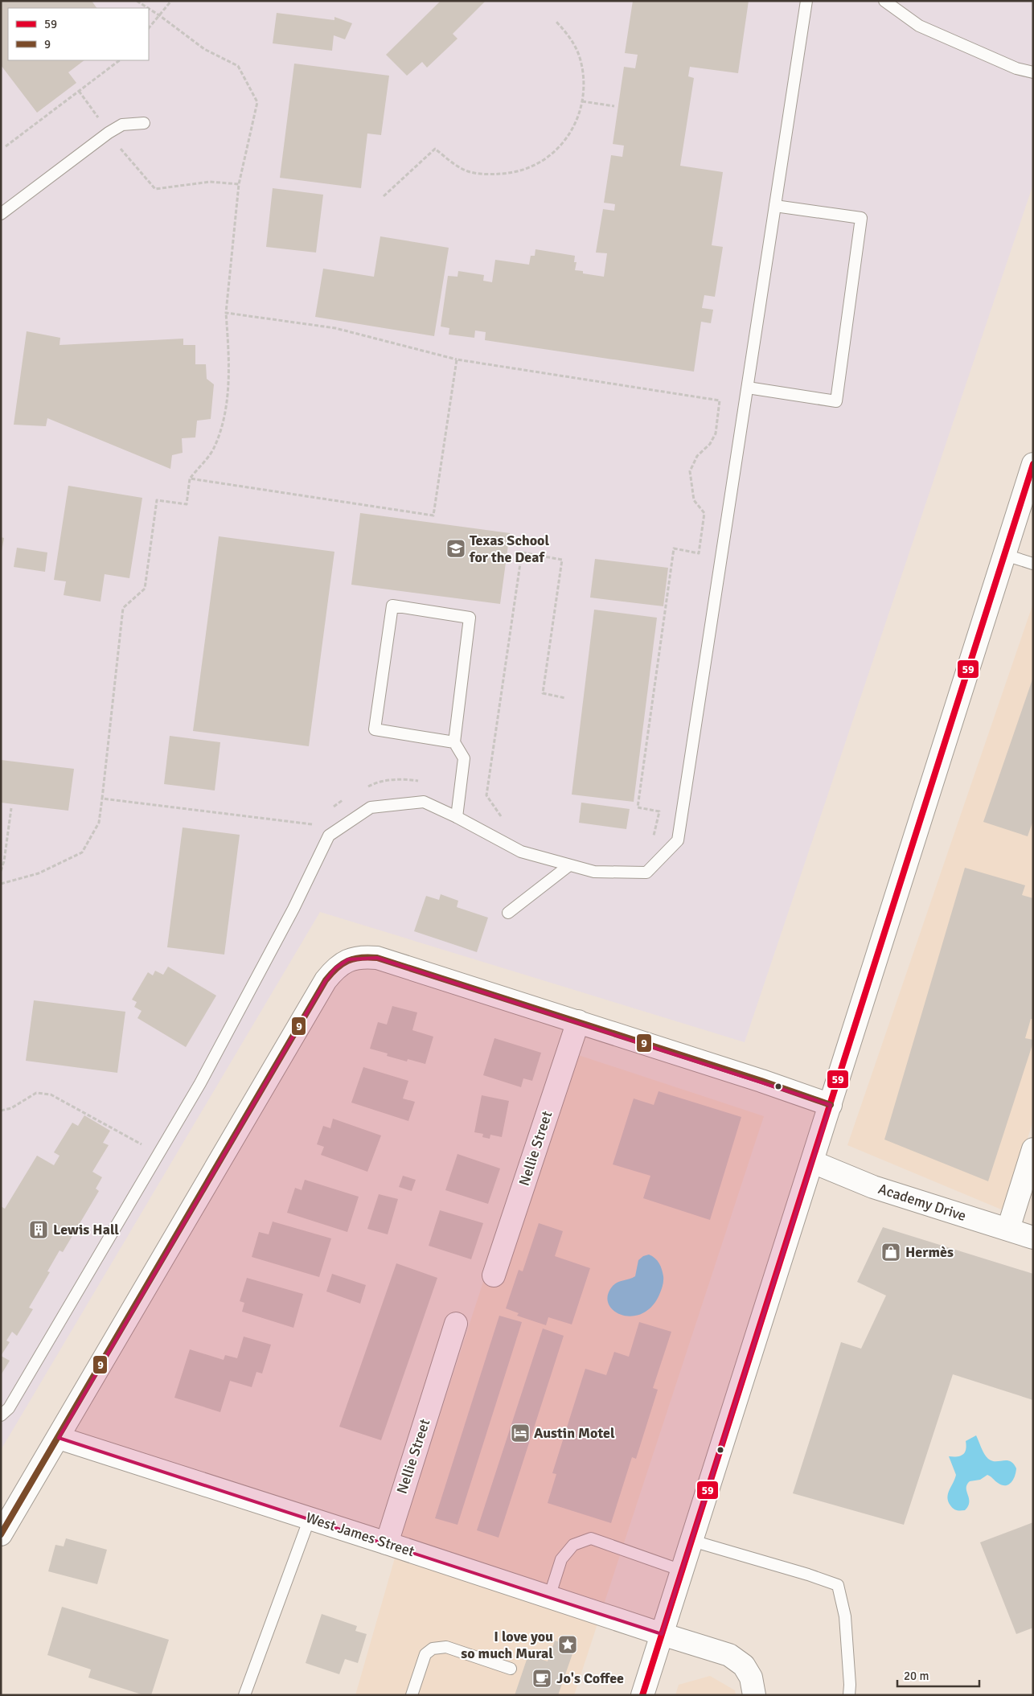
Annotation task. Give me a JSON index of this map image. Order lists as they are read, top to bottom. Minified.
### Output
{"streets":{"street":["Nellie Street","Academy Drive","West James Street"]},"crossings":[["Nellie Street","West James Street"]],"places":{"school or university":["Texas School for the Deaf"],"building":["Lewis Hall"],"shop":["Hermès"],"hotel":["Austin Motel"],"place":["I love you so much Mural"],"cafe":["Jo's Coffee"]},"lines":["transit line 59","transit line 9"],"legend":["59","9"],"scale_bar":"20 m"}
